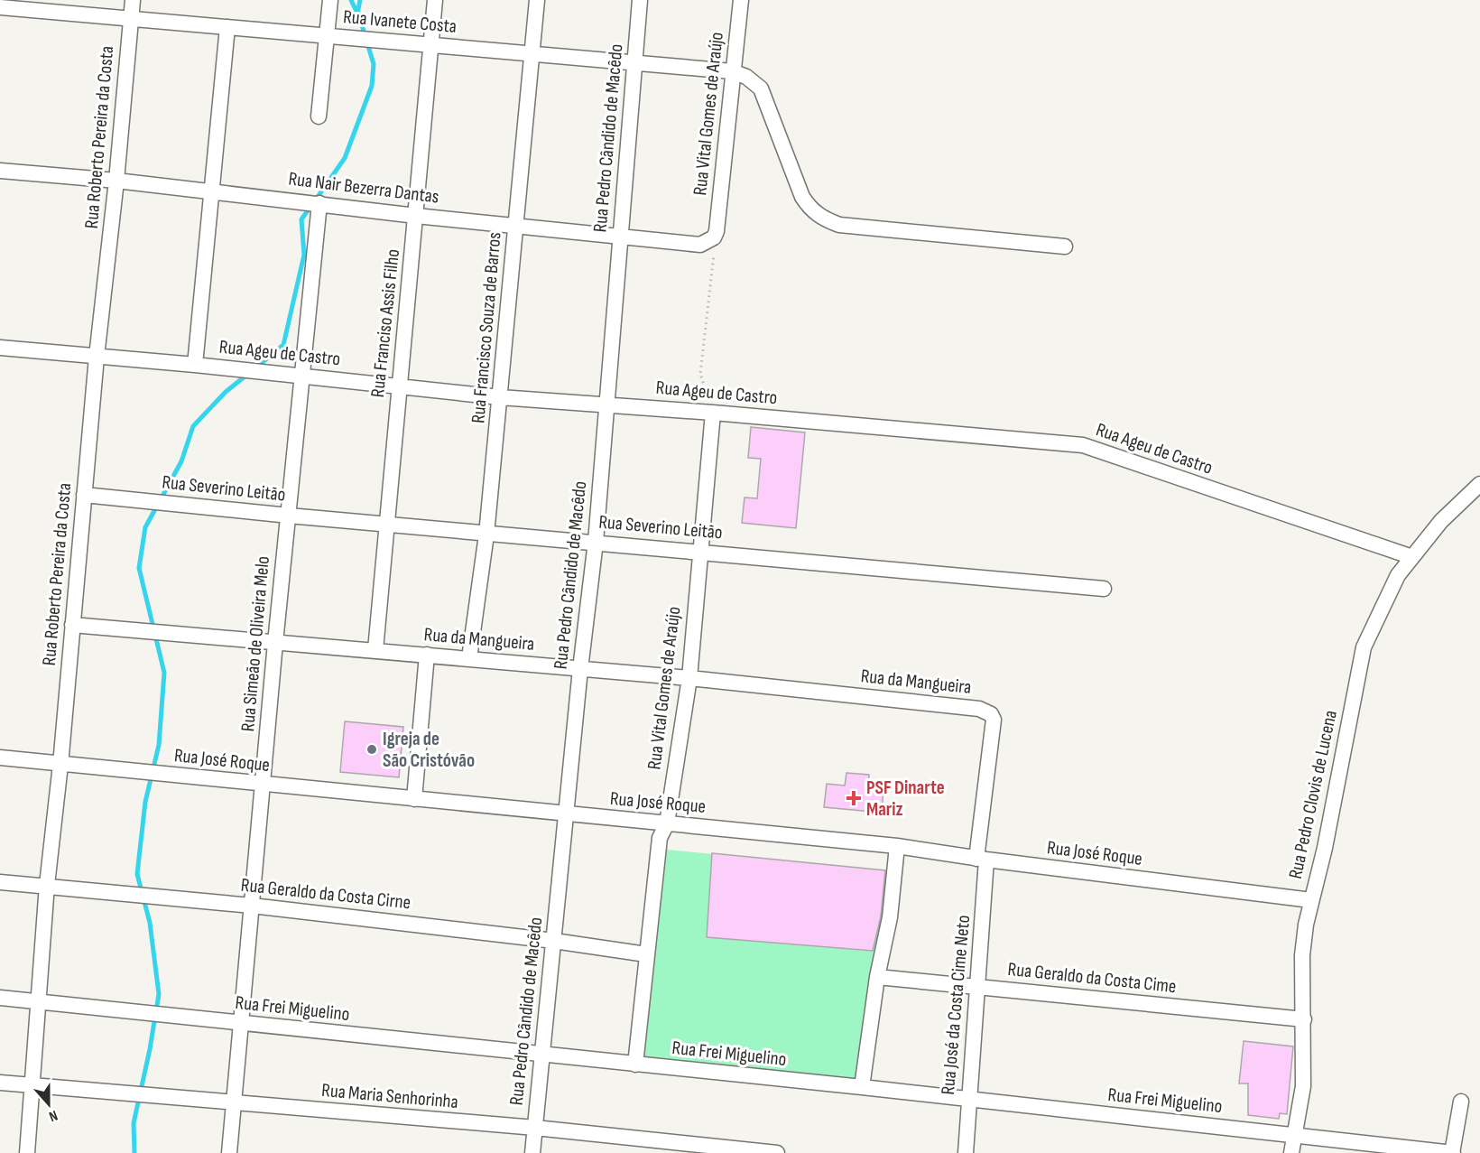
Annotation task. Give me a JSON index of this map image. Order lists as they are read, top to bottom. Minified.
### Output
{"streets":{"street":["Rua Ivanete Costa","Rua Vital Gomes de Araújo","Rua Roberto Pereira da Costa","Rua Pedro Cândido de Macêdo","Rua Nair Bezerra Dantas","Rua Franciso Assis Filho","Rua Francisco Souza de Barros","Rua Ageu de Castro","Rua Severino Leitão","Rua da Mangueira","Rua Simeão de Oliveira Melo","Rua José Roque","Rua Pedro Clovis de Lucena","Rua Geraldo da Costa Cirne","Rua Geraldo da Costa Cime","Rua José da Costa Cime Neto","Rua Frei Miguelino","Rua Maria Senhorinha"]},"crossings":[["Rua Ivanete Costa","Rua Vital Gomes de Araújo"],["Rua Ivanete Costa","Rua Roberto Pereira da Costa"],["Rua Ivanete Costa","Rua Pedro Cândido de Macêdo"],["Rua Ivanete Costa","Rua Franciso Assis Filho"],["Rua Ivanete Costa","Rua Francisco Souza de Barros"],["Rua Vital Gomes de Araújo","Rua Nair Bezerra Dantas"],["Rua Vital Gomes de Araújo","Rua Ageu de Castro"],["Rua Vital Gomes de Araújo","Rua Severino Leitão"],["Rua Vital Gomes de Araújo","Rua da Mangueira"],["Rua Vital Gomes de Araújo","Rua José Roque"],["Rua Vital Gomes de Araújo","Rua Geraldo da Costa Cirne"],["Rua Vital Gomes de Araújo","Rua Frei Miguelino"],["Rua Roberto Pereira da Costa","Rua Nair Bezerra Dantas"],["Rua Roberto Pereira da Costa","Rua Ageu de Castro"],["Rua Roberto Pereira da Costa","Rua Severino Leitão"],["Rua Roberto Pereira da Costa","Rua da Mangueira"],["Rua Roberto Pereira da Costa","Rua José Roque"],["Rua Roberto Pereira da Costa","Rua Geraldo da Costa Cirne"],["Rua Roberto Pereira da Costa","Rua Frei Miguelino"],["Rua Roberto Pereira da Costa","Rua Maria Senhorinha"],["Rua Pedro Cândido de Macêdo","Rua Nair Bezerra Dantas"],["Rua Pedro Cândido de Macêdo","Rua Ageu de Castro"],["Rua Pedro Cândido de Macêdo","Rua Severino Leitão"],["Rua Pedro Cândido de Macêdo","Rua da Mangueira"],["Rua Pedro Cândido de Macêdo","Rua José Roque"],["Rua Pedro Cândido de Macêdo","Rua Geraldo da Costa Cirne"],["Rua Pedro Cândido de Macêdo","Rua Frei Miguelino"],["Rua Pedro Cândido de Macêdo","Rua Maria Senhorinha"],["Rua Nair Bezerra Dantas","Rua Franciso Assis Filho"],["Rua Nair Bezerra Dantas","Rua Francisco Souza de Barros"],["Rua Nair Bezerra Dantas","Rua Simeão de Oliveira Melo"],["Rua Franciso Assis Filho","Rua Ageu de Castro"],["Rua Franciso Assis Filho","Rua Severino Leitão"],["Rua Franciso Assis Filho","Rua da Mangueira"],["Rua Francisco Souza de Barros","Rua Ageu de Castro"],["Rua Francisco Souza de Barros","Rua Severino Leitão"],["Rua Francisco Souza de Barros","Rua da Mangueira"],["Rua Ageu de Castro","Rua Simeão de Oliveira Melo"],["Rua Ageu de Castro","Rua Pedro Clovis de Lucena"],["Rua Severino Leitão","Rua Simeão de Oliveira Melo"],["Rua da Mangueira","Rua Simeão de Oliveira Melo"],["Rua da Mangueira","Rua José da Costa Cime Neto"],["Rua Simeão de Oliveira Melo","Rua José Roque"],["Rua Simeão de Oliveira Melo","Rua Geraldo da Costa Cirne"],["Rua Simeão de Oliveira Melo","Rua Frei Miguelino"],["Rua Simeão de Oliveira Melo","Rua Maria Senhorinha"],["Rua José Roque","Rua Pedro Clovis de Lucena"],["Rua José Roque","Rua José da Costa Cime Neto"],["Rua Pedro Clovis de Lucena","Rua Geraldo da Costa Cime"],["Rua Pedro Clovis de Lucena","Rua Frei Miguelino"],["Rua Geraldo da Costa Cime","Rua José da Costa Cime Neto"],["Rua José da Costa Cime Neto","Rua Frei Miguelino"]],"places":{"other":["Igreja de São Cristóvão"],"health":["PSF Dinarte Mariz"]},"north":"bottom"}
